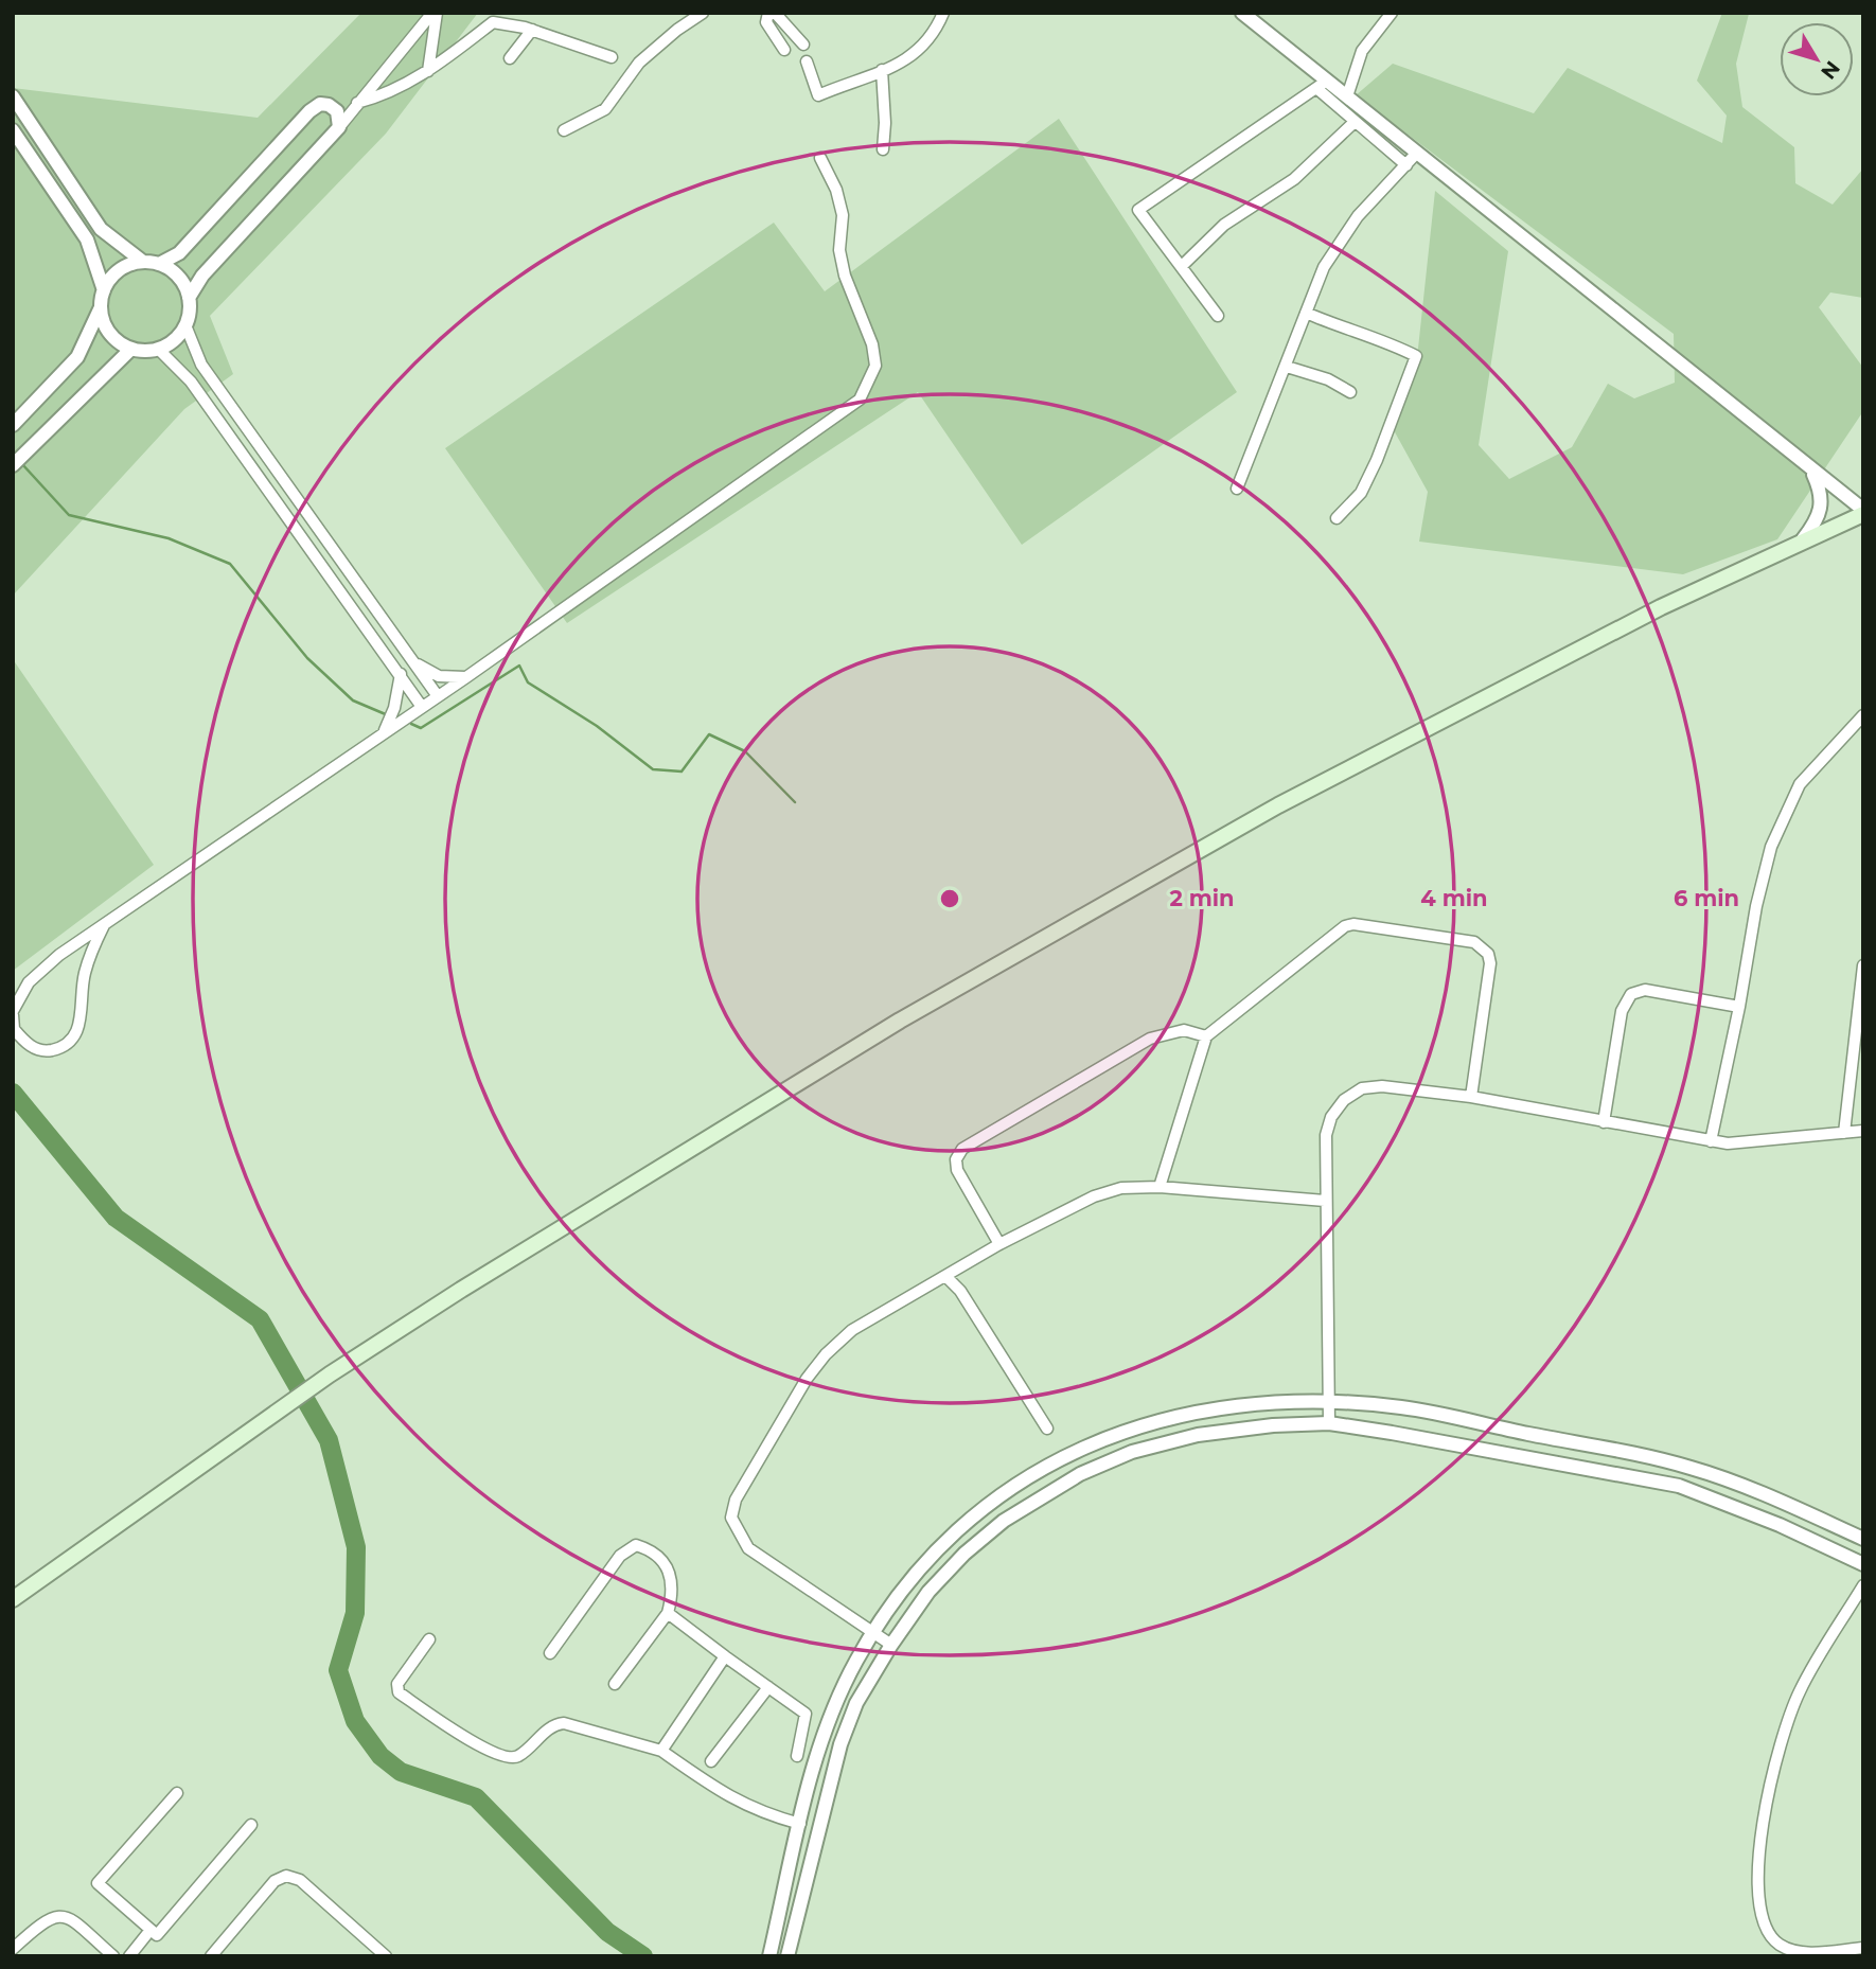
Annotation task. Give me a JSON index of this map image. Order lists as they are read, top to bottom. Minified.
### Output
{"north":"bottom right","rings":["2 min","4 min","6 min"]}
